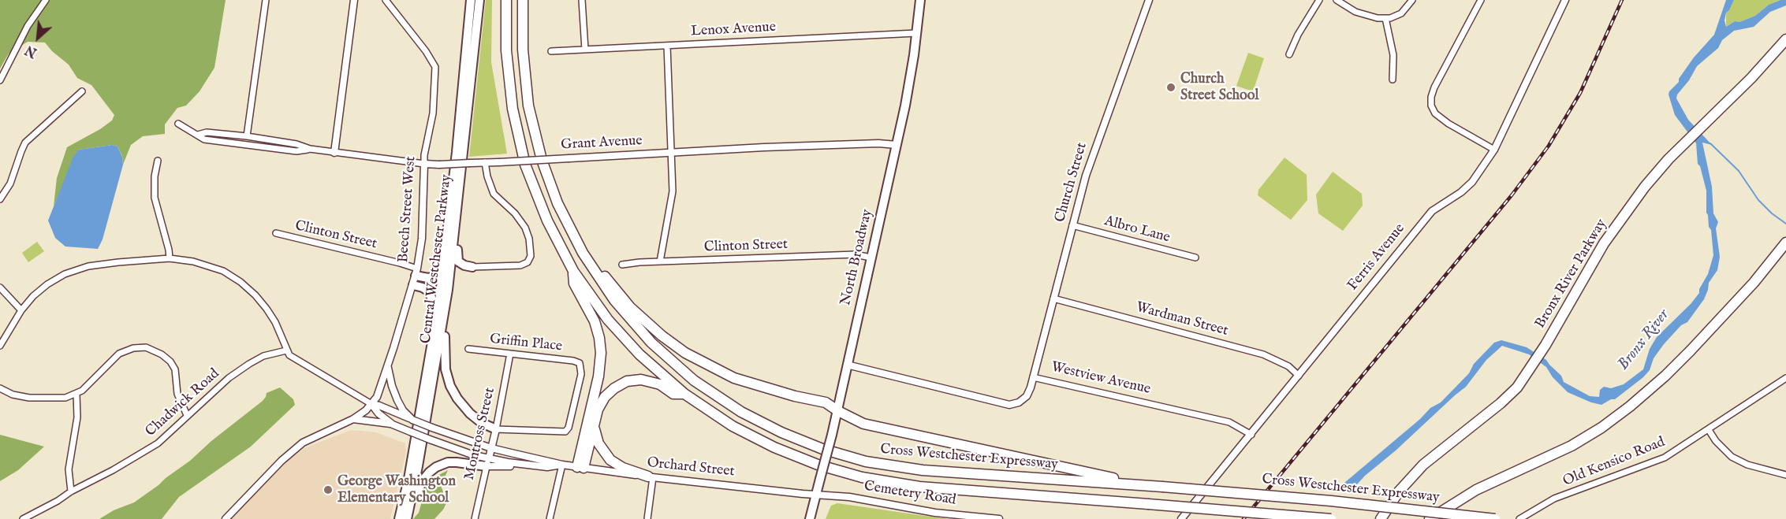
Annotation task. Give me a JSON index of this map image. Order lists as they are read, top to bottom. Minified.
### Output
{"streets":{"highway":["Bronx River Parkway","Cross Westchester Expressway"],"main road":["North Broadway","Central Westchester Parkway"],"street":["Lenox Avenue","Grant Avenue","Church Street","Beech Street West","Albro Lane","Clinton Street","Ferris Avenue","Wardman Street","Griffin Place","Westview Avenue","Chadwick Road","Montross Street","Old Kensico Road","Orchard Street","Cemetery Road"]},"crossings":[["Lenox Avenue","North Broadway"],["Grant Avenue","Beech Street West"],["Grant Avenue","North Broadway"],["Church Street","Albro Lane"],["Church Street","Wardman Street"],["Church Street","Westview Avenue"],["Beech Street West","Clinton Street"],["Beech Street West","Orchard Street"],["Clinton Street","North Broadway"],["North Broadway","Westview Avenue"],["North Broadway","Orchard Street"],["North Broadway","Cemetery Road"],["Ferris Avenue","Wardman Street"],["Ferris Avenue","Westview Avenue"],["Griffin Place","Montross Street"],["Montross Street","Orchard Street"],["Orchard Street","Cemetery Road"]],"water":["Bronx River"],"places":["Church Street School","George Washington Elementary School"],"north":"bottom left"}
